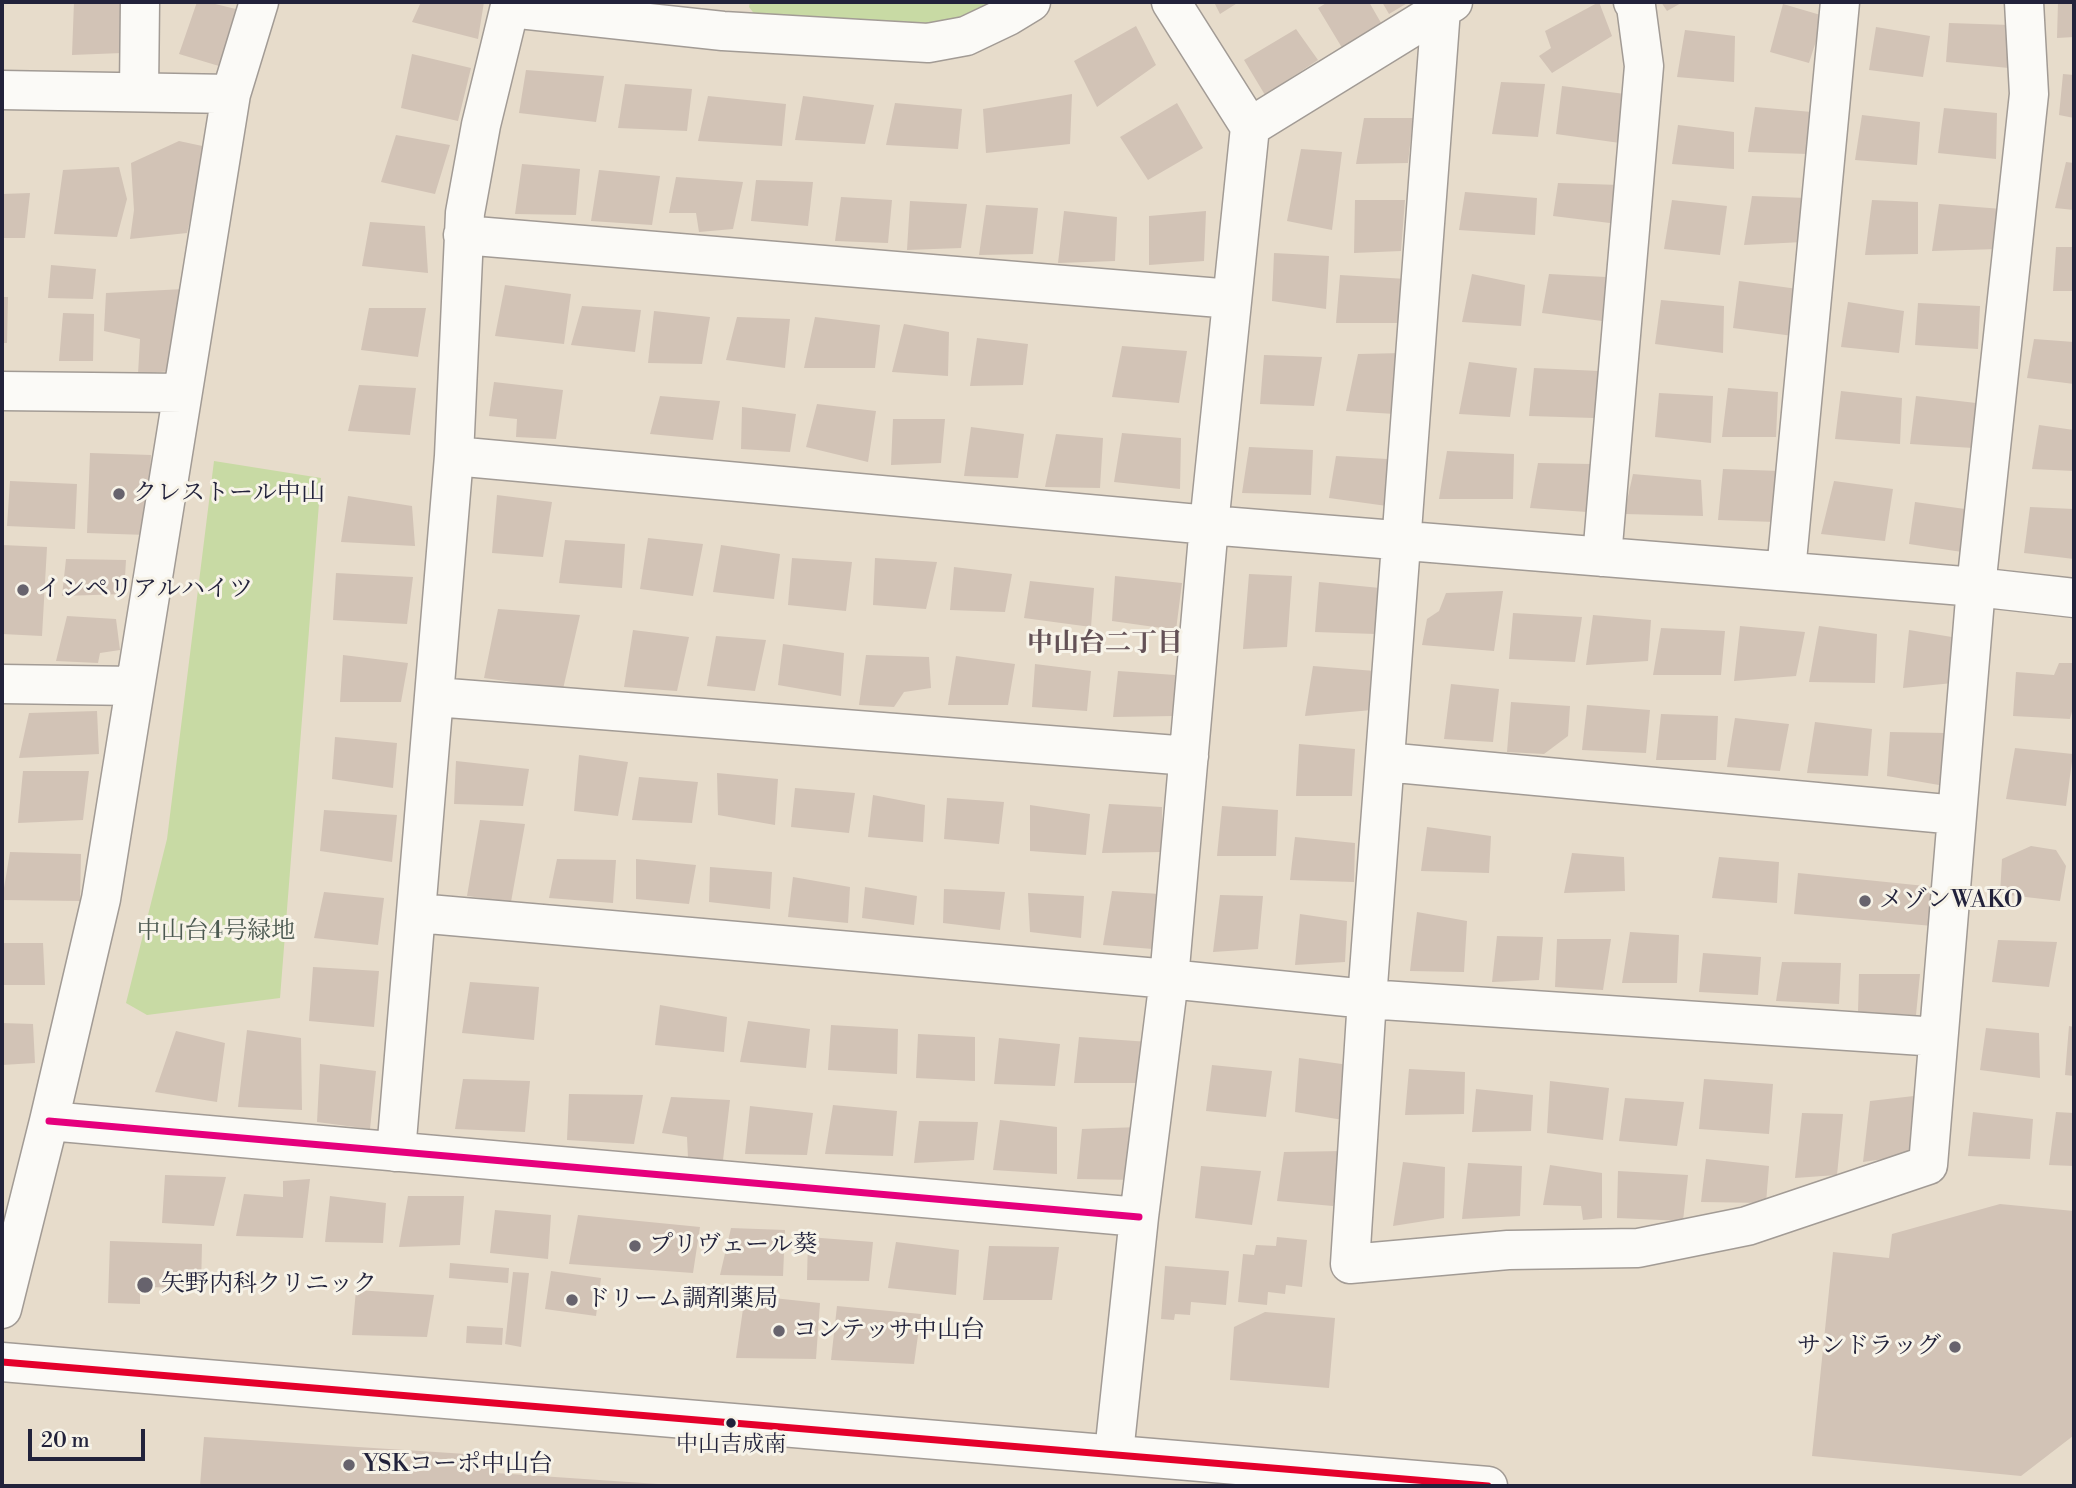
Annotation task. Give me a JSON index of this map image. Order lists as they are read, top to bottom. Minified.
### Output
{"districts":["中山台二丁目"],"parks":["中山台4号緑地"],"places":["クレストール中山","インペリアルハイツ","メゾンWAKO","プリヴェール葵","矢野内科クリニック","ドリーム調剤薬局","コンテッサ中山台","サンドラッグ","中山吉成南","YSKコーポ中山台"],"lines":["transit line 20"],"scale_bar":"20 m"}
